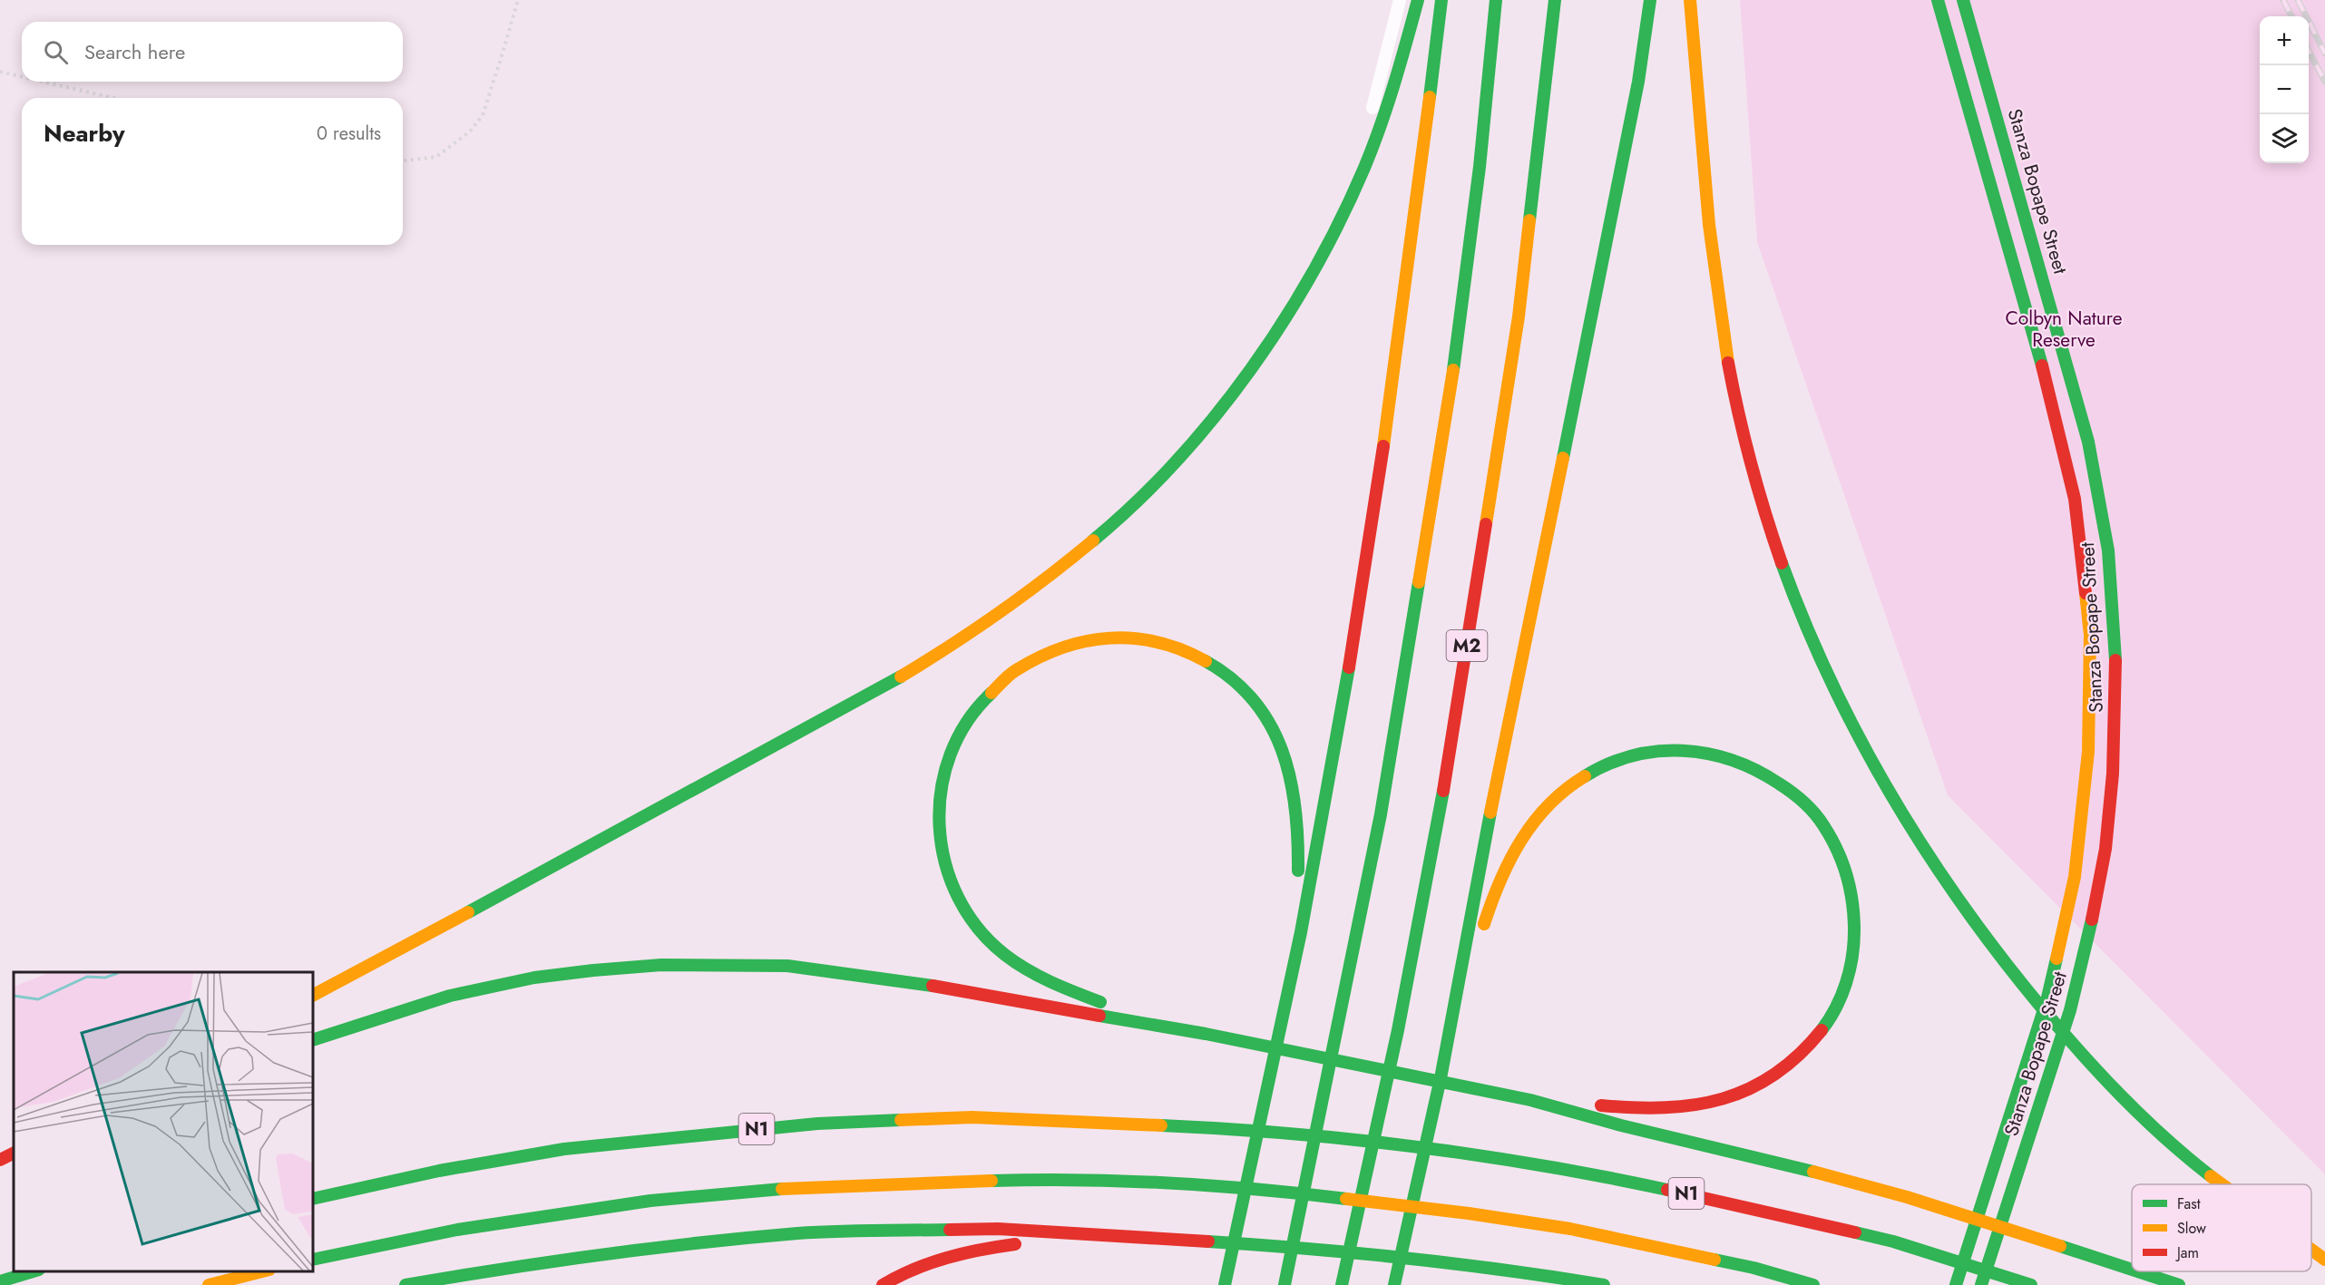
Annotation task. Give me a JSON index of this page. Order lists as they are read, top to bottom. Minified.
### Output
{"streets":{"main road":["Stanza Bopape Street","M2","N1"]},"parks":["Colbyn Nature Reserve"],"legend":["Fast","Slow","Jam"],"page":{"map_buttons":["+","−"],"search":"Search here","heading":["Nearby","0 results"]}}
